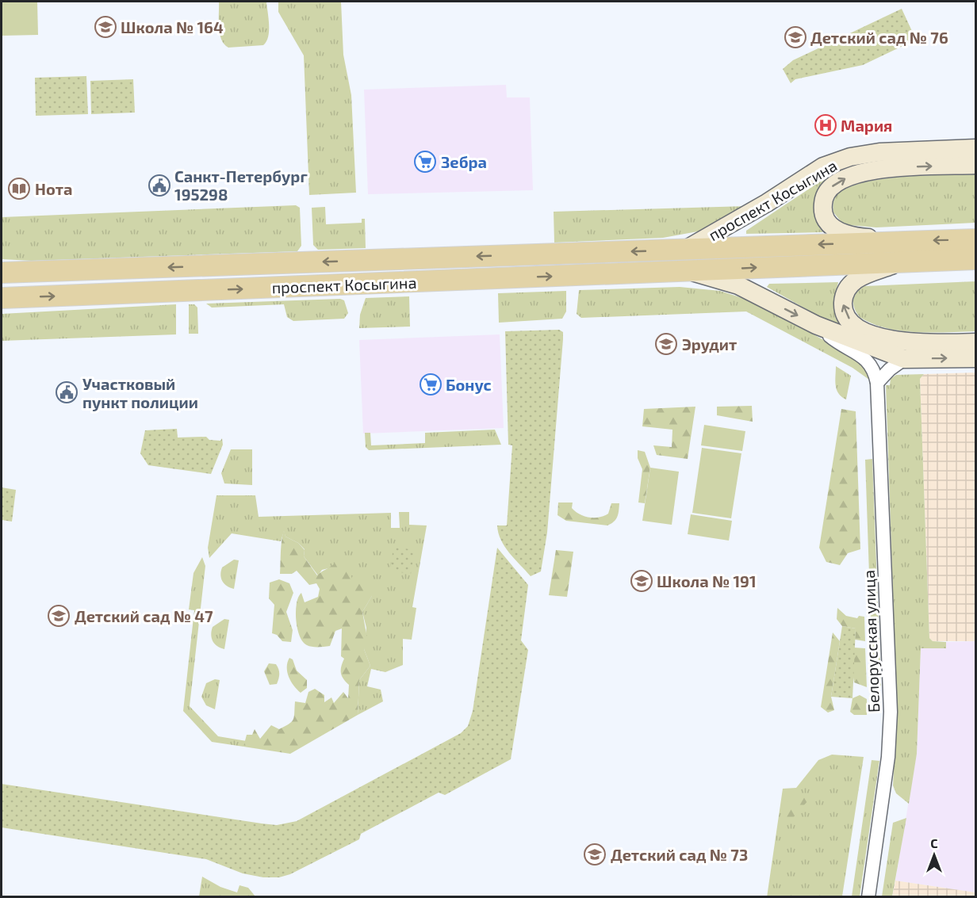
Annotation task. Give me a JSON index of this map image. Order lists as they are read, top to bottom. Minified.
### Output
{"streets":{"main road":["проспект Косыгина"],"street":["Белорусская улица"]},"crossings":[["проспект Косыгина","Белорусская улица"]],"places":{"school or university":["Школа № 164","Детский сад № 76","Эрудит","Школа № 191","Детский сад № 47","Детский сад № 73"],"hospital":["Мария"],"supermarket":["Зебра","Бонус"],"public building":["Санкт-Петербург 195298","Участковый пункт полиции"],"library":["Нота"]},"north":"top"}
